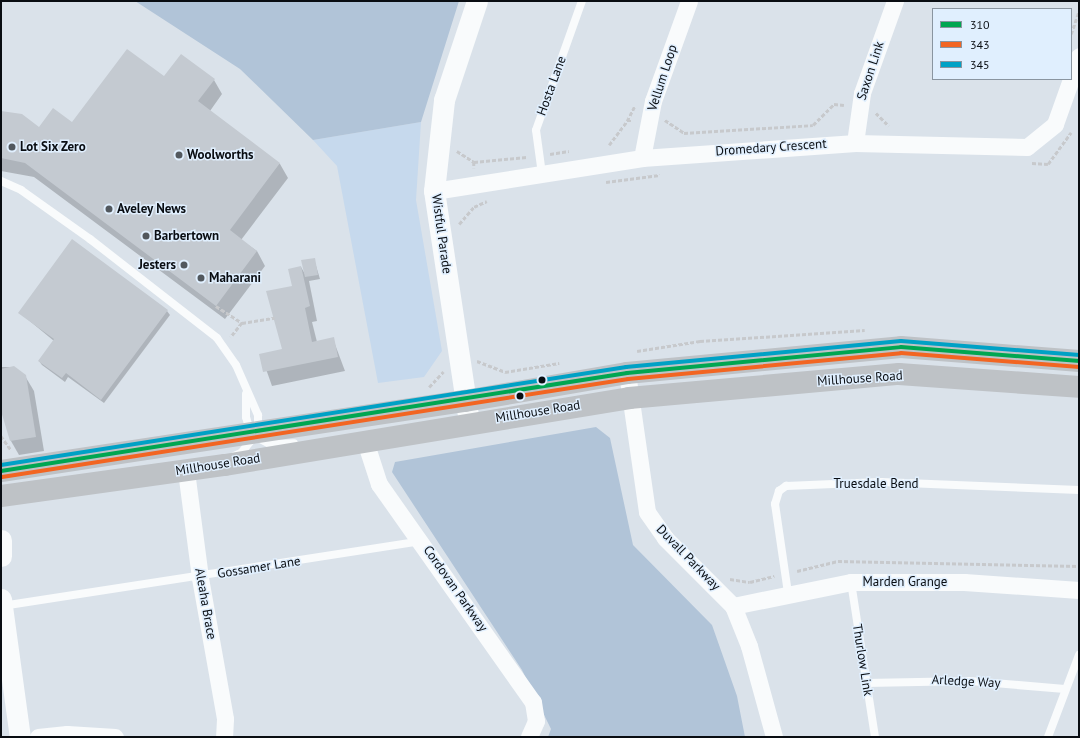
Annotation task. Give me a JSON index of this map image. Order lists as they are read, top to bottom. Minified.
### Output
{"streets":{"main road":["Millhouse Road"],"street":["Saxon Link","Vellum Loop","Dromedary Crescent","Wistful Parade","Duvall Parkway","Marden Grange","Cordovan Parkway","Aleaha Brace"],"lane":["Hosta Lane","Truesdale Bend","Gossamer Lane","Thurlow Link","Arledge Way"]},"crossings":[["Saxon Link","Dromedary Crescent"],["Vellum Loop","Dromedary Crescent"],["Hosta Lane","Dromedary Crescent"],["Dromedary Crescent","Wistful Parade"],["Wistful Parade","Millhouse Road"],["Millhouse Road","Duvall Parkway"],["Millhouse Road","Cordovan Parkway"],["Millhouse Road","Aleaha Brace"],["Truesdale Bend","Marden Grange"],["Duvall Parkway","Marden Grange"],["Gossamer Lane","Cordovan Parkway"],["Gossamer Lane","Aleaha Brace"],["Marden Grange","Thurlow Link"],["Thurlow Link","Arledge Way"]],"places":["Lot Six Zero","Woolworths","Aveley News","Barbertown","Jesters","Maharani"],"lines":["transit line 345","transit line 310","transit line 343"],"legend":["310","343","345"]}
